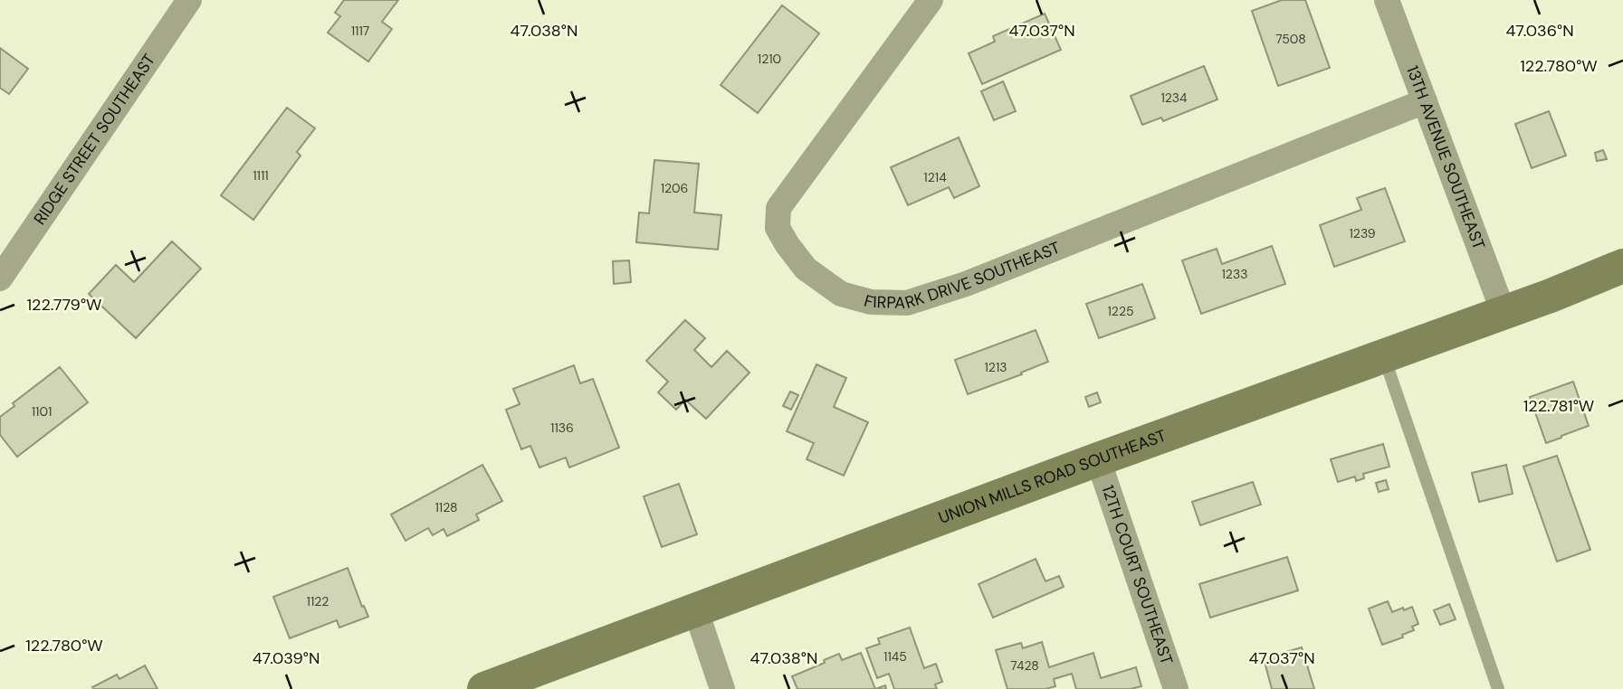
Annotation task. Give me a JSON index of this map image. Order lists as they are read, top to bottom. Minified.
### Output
{"streets":{"street":["RIDGE STREET SOUTHEAST","13TH AVENUE SOUTHEAST","FIRPARK DRIVE SOUTHEAST","UNION MILLS ROAD SOUTHEAST","12TH COURT SOUTHEAST"]},"crossings":[["13TH AVENUE SOUTHEAST","FIRPARK DRIVE SOUTHEAST"],["13TH AVENUE SOUTHEAST","UNION MILLS ROAD SOUTHEAST"],["UNION MILLS ROAD SOUTHEAST","12TH COURT SOUTHEAST"]],"house_numbers":["1117","7508","1210","1234","1111","1214","1206","1239","1233","1225","1213","1101","1136","1128","1122","1145","7428"],"coordinates":["47.038°N","47.037°N","47.036°N","122.780°W","122.779°W","122.781°W","47.039°N"]}
